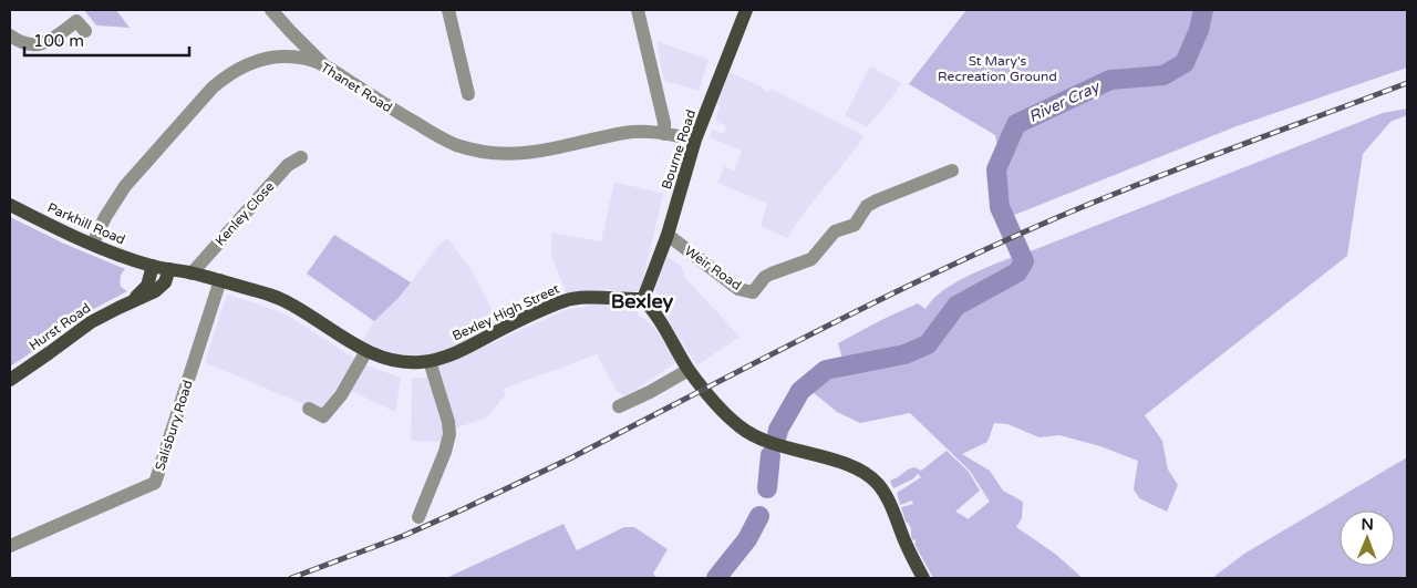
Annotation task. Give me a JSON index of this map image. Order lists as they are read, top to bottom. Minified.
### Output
{"streets":{"main road":["Bourne Road","Parkhill Road","Bexley High Street","Hurst Road"],"street":["Thanet Road","Kenley Close","Weir Road","Salisbury Road"]},"crossings":[["Thanet Road","Bourne Road"],["Thanet Road","Parkhill Road"],["Bourne Road","Weir Road"],["Bourne Road","Bexley High Street"],["Kenley Close","Bexley High Street"],["Parkhill Road","Bexley High Street"],["Parkhill Road","Hurst Road"],["Bexley High Street","Hurst Road"],["Bexley High Street","Salisbury Road"]],"districts":["Bexley"],"water":["River Cray"],"parks":["St Mary's Recreation Ground"],"scale_bar":"100 m","north":"top"}
